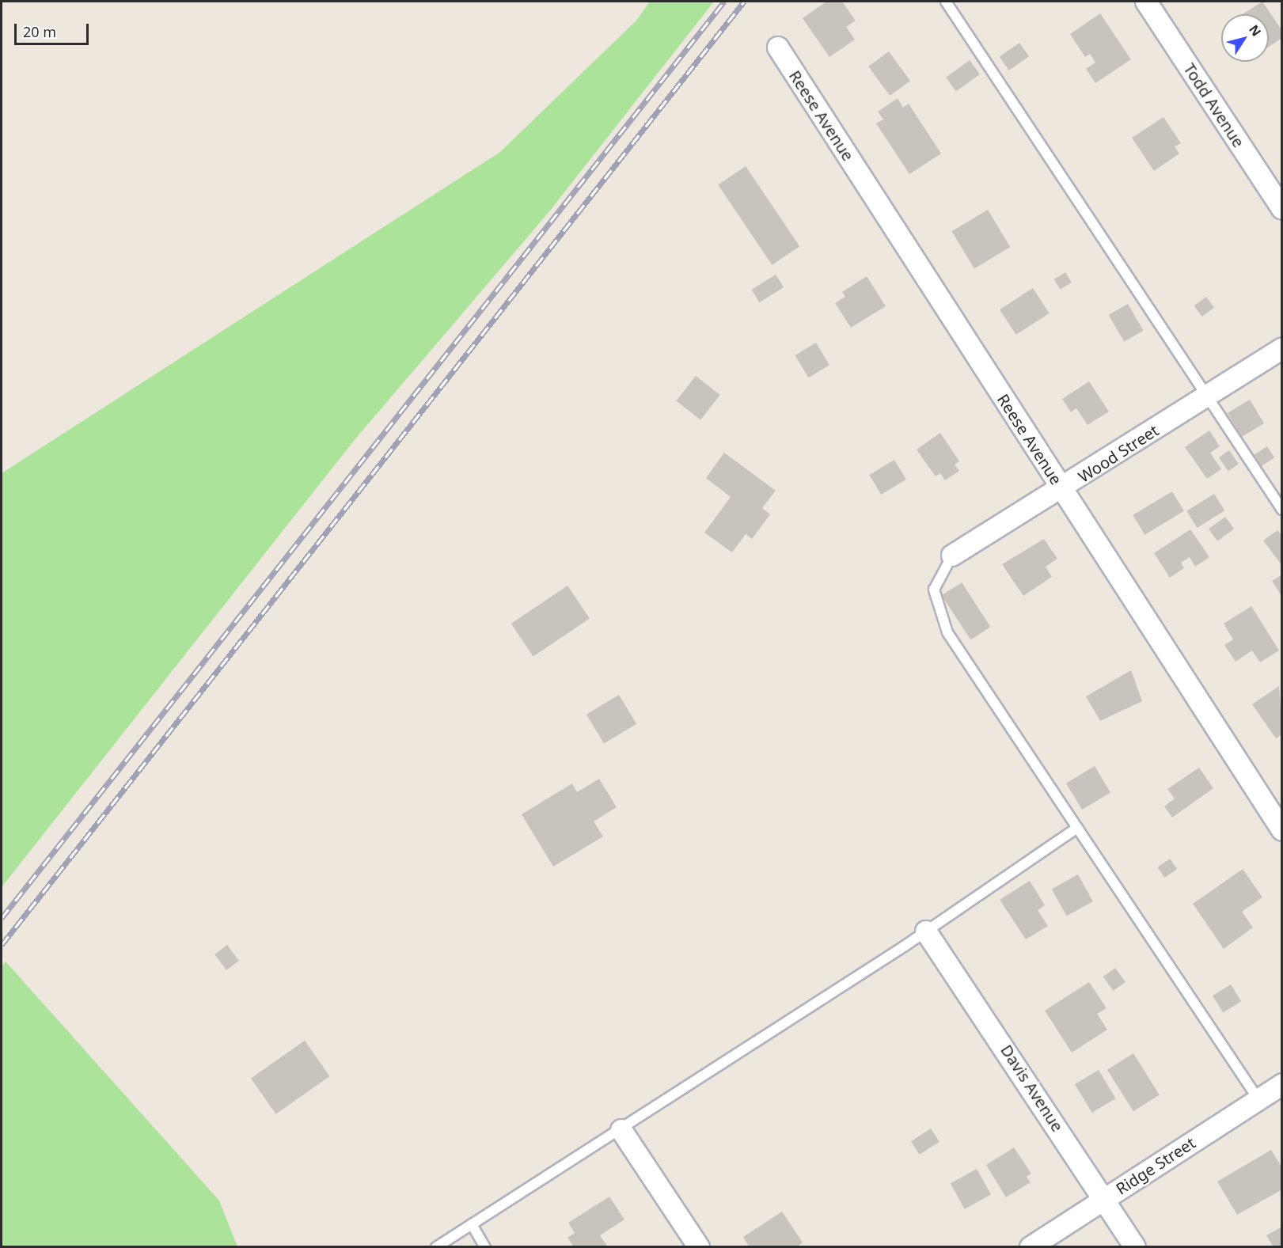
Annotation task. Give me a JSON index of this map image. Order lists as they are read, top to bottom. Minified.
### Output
{"streets":{"street":["Todd Avenue","Reese Avenue","Wood Street","Davis Avenue","Ridge Street"]},"crossings":[["Reese Avenue","Wood Street"],["Davis Avenue","Ridge Street"]],"scale_bar":"20 m","north":"top right"}
